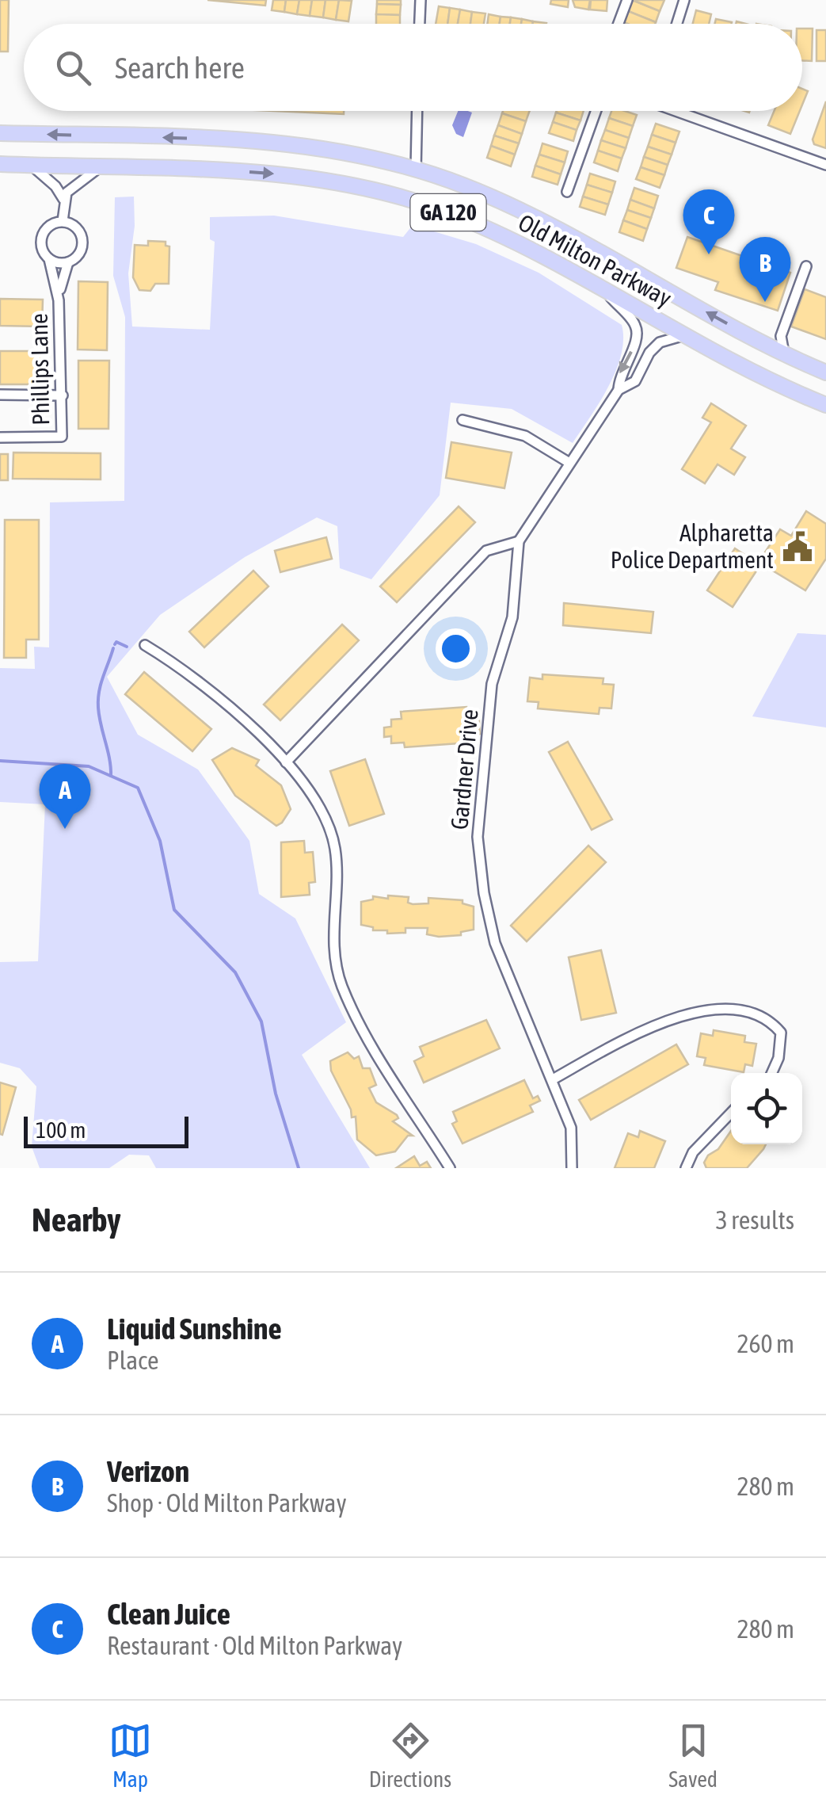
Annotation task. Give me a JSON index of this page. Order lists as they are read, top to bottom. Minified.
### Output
{"streets":{"highway":["GA 120","Old Milton Parkway"],"street":["Phillips Lane","Gardner Drive"]},"crossings":[["Old Milton Parkway","Gardner Drive"]],"places":{"public building":["Alpharetta Police Department"]},"scale_bar":"100 m","page":{"search":"Search here","pins":["C","B","A"],"scale":"100 m","heading":["Nearby","3 results"],"list":[{"mark":"A","name":"Liquid Sunshine","note":"Place","value":"260 m"},{"mark":"B","name":"Verizon","note":"Shop · Old Milton Parkway","value":"280 m"},{"mark":"C","name":"Clean Juice","note":"Restaurant · Old Milton Parkway","value":"280 m"}],"nav":["Map","Directions","Saved"]}}
